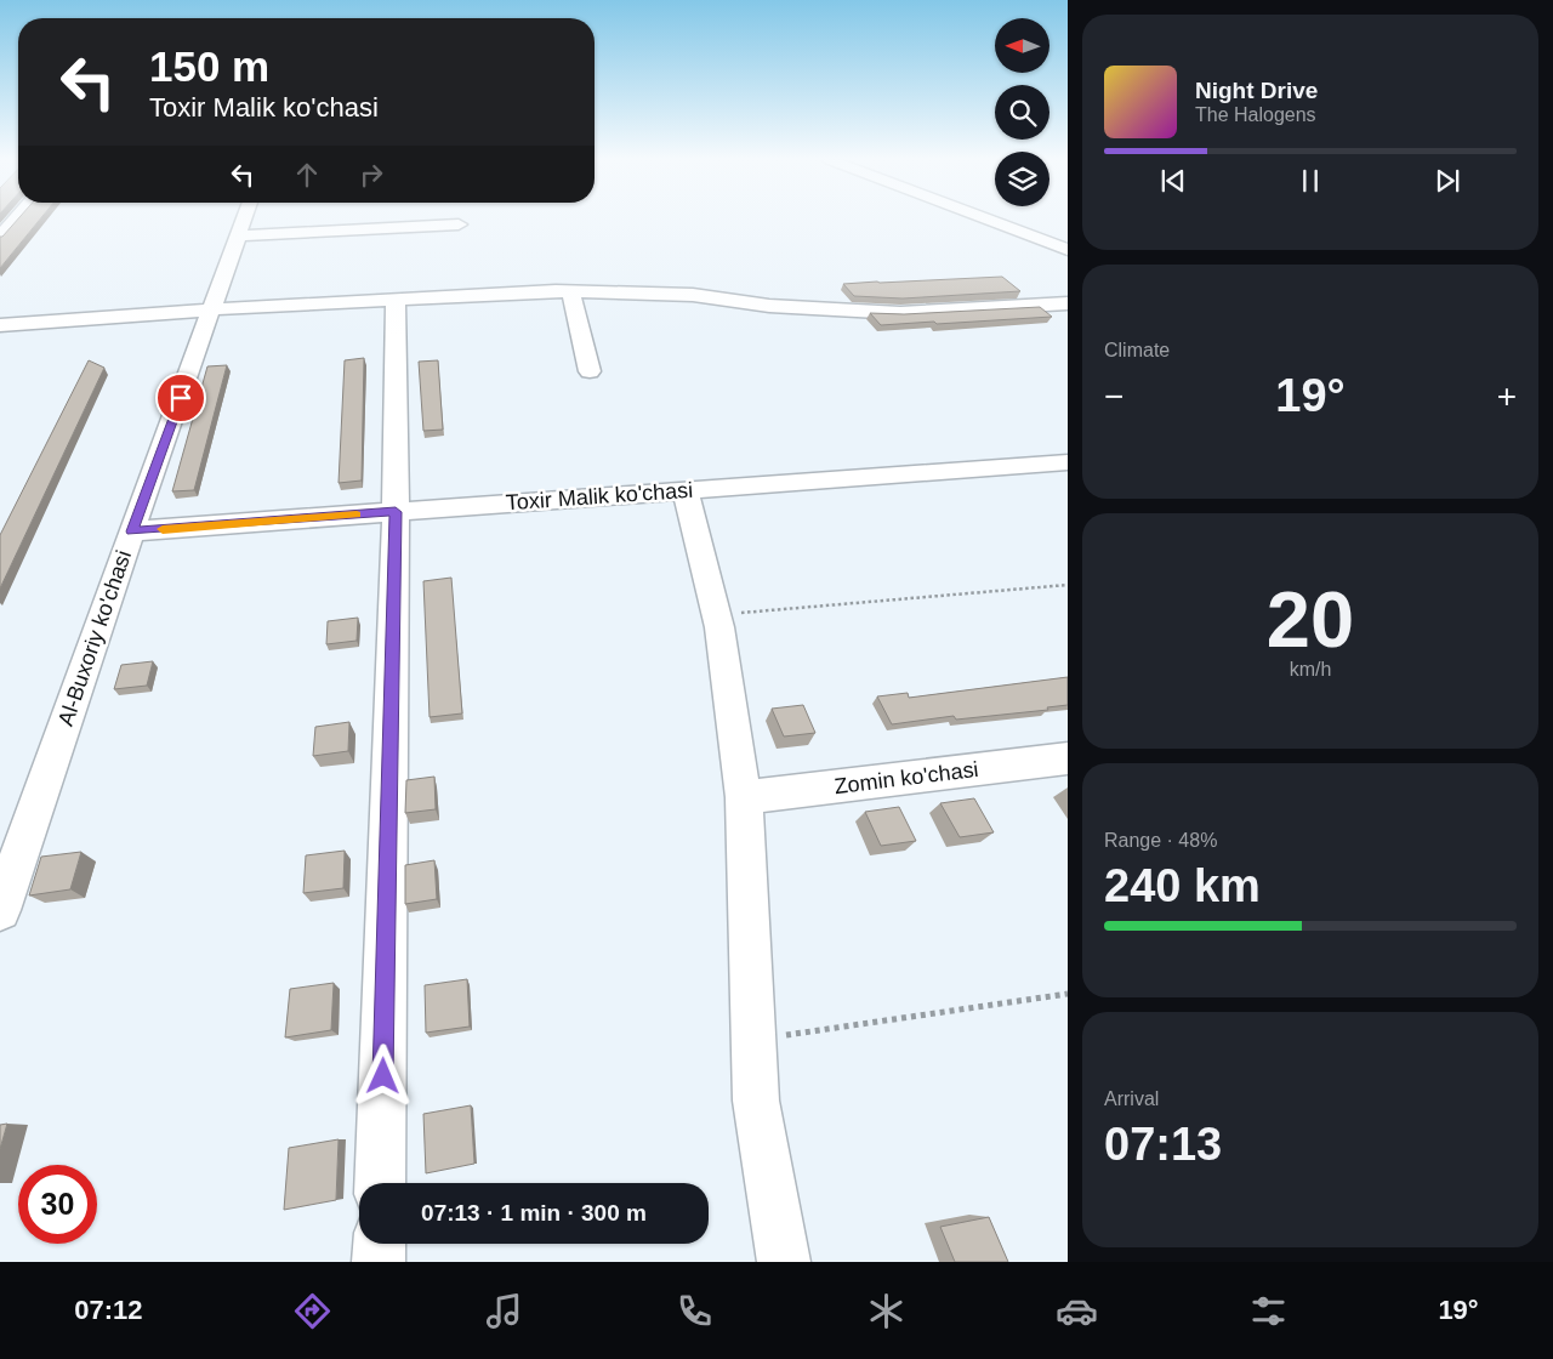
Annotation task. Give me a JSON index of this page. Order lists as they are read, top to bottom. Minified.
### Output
{"streets":{"street":["Toxir Malik ko'chasi","Al-Buxoriy ko'chasi","Zomin ko'chasi"]},"crossings":[["Toxir Malik ko'chasi","Al-Buxoriy ko'chasi"]],"north":"left","page":{"turn":["150 m","Toxir Malik ko'chasi"],"song":["Night Drive","The Halogens"],"tile":["Climate",["20","km/h"],["Range · 48%","240 km"],["Arrival","07:13"]],"heat":["−","19°","+"],"limit":"30","trip":"07:13 · 1 min · 300 m","tabs":["07:12","19°"]}}
